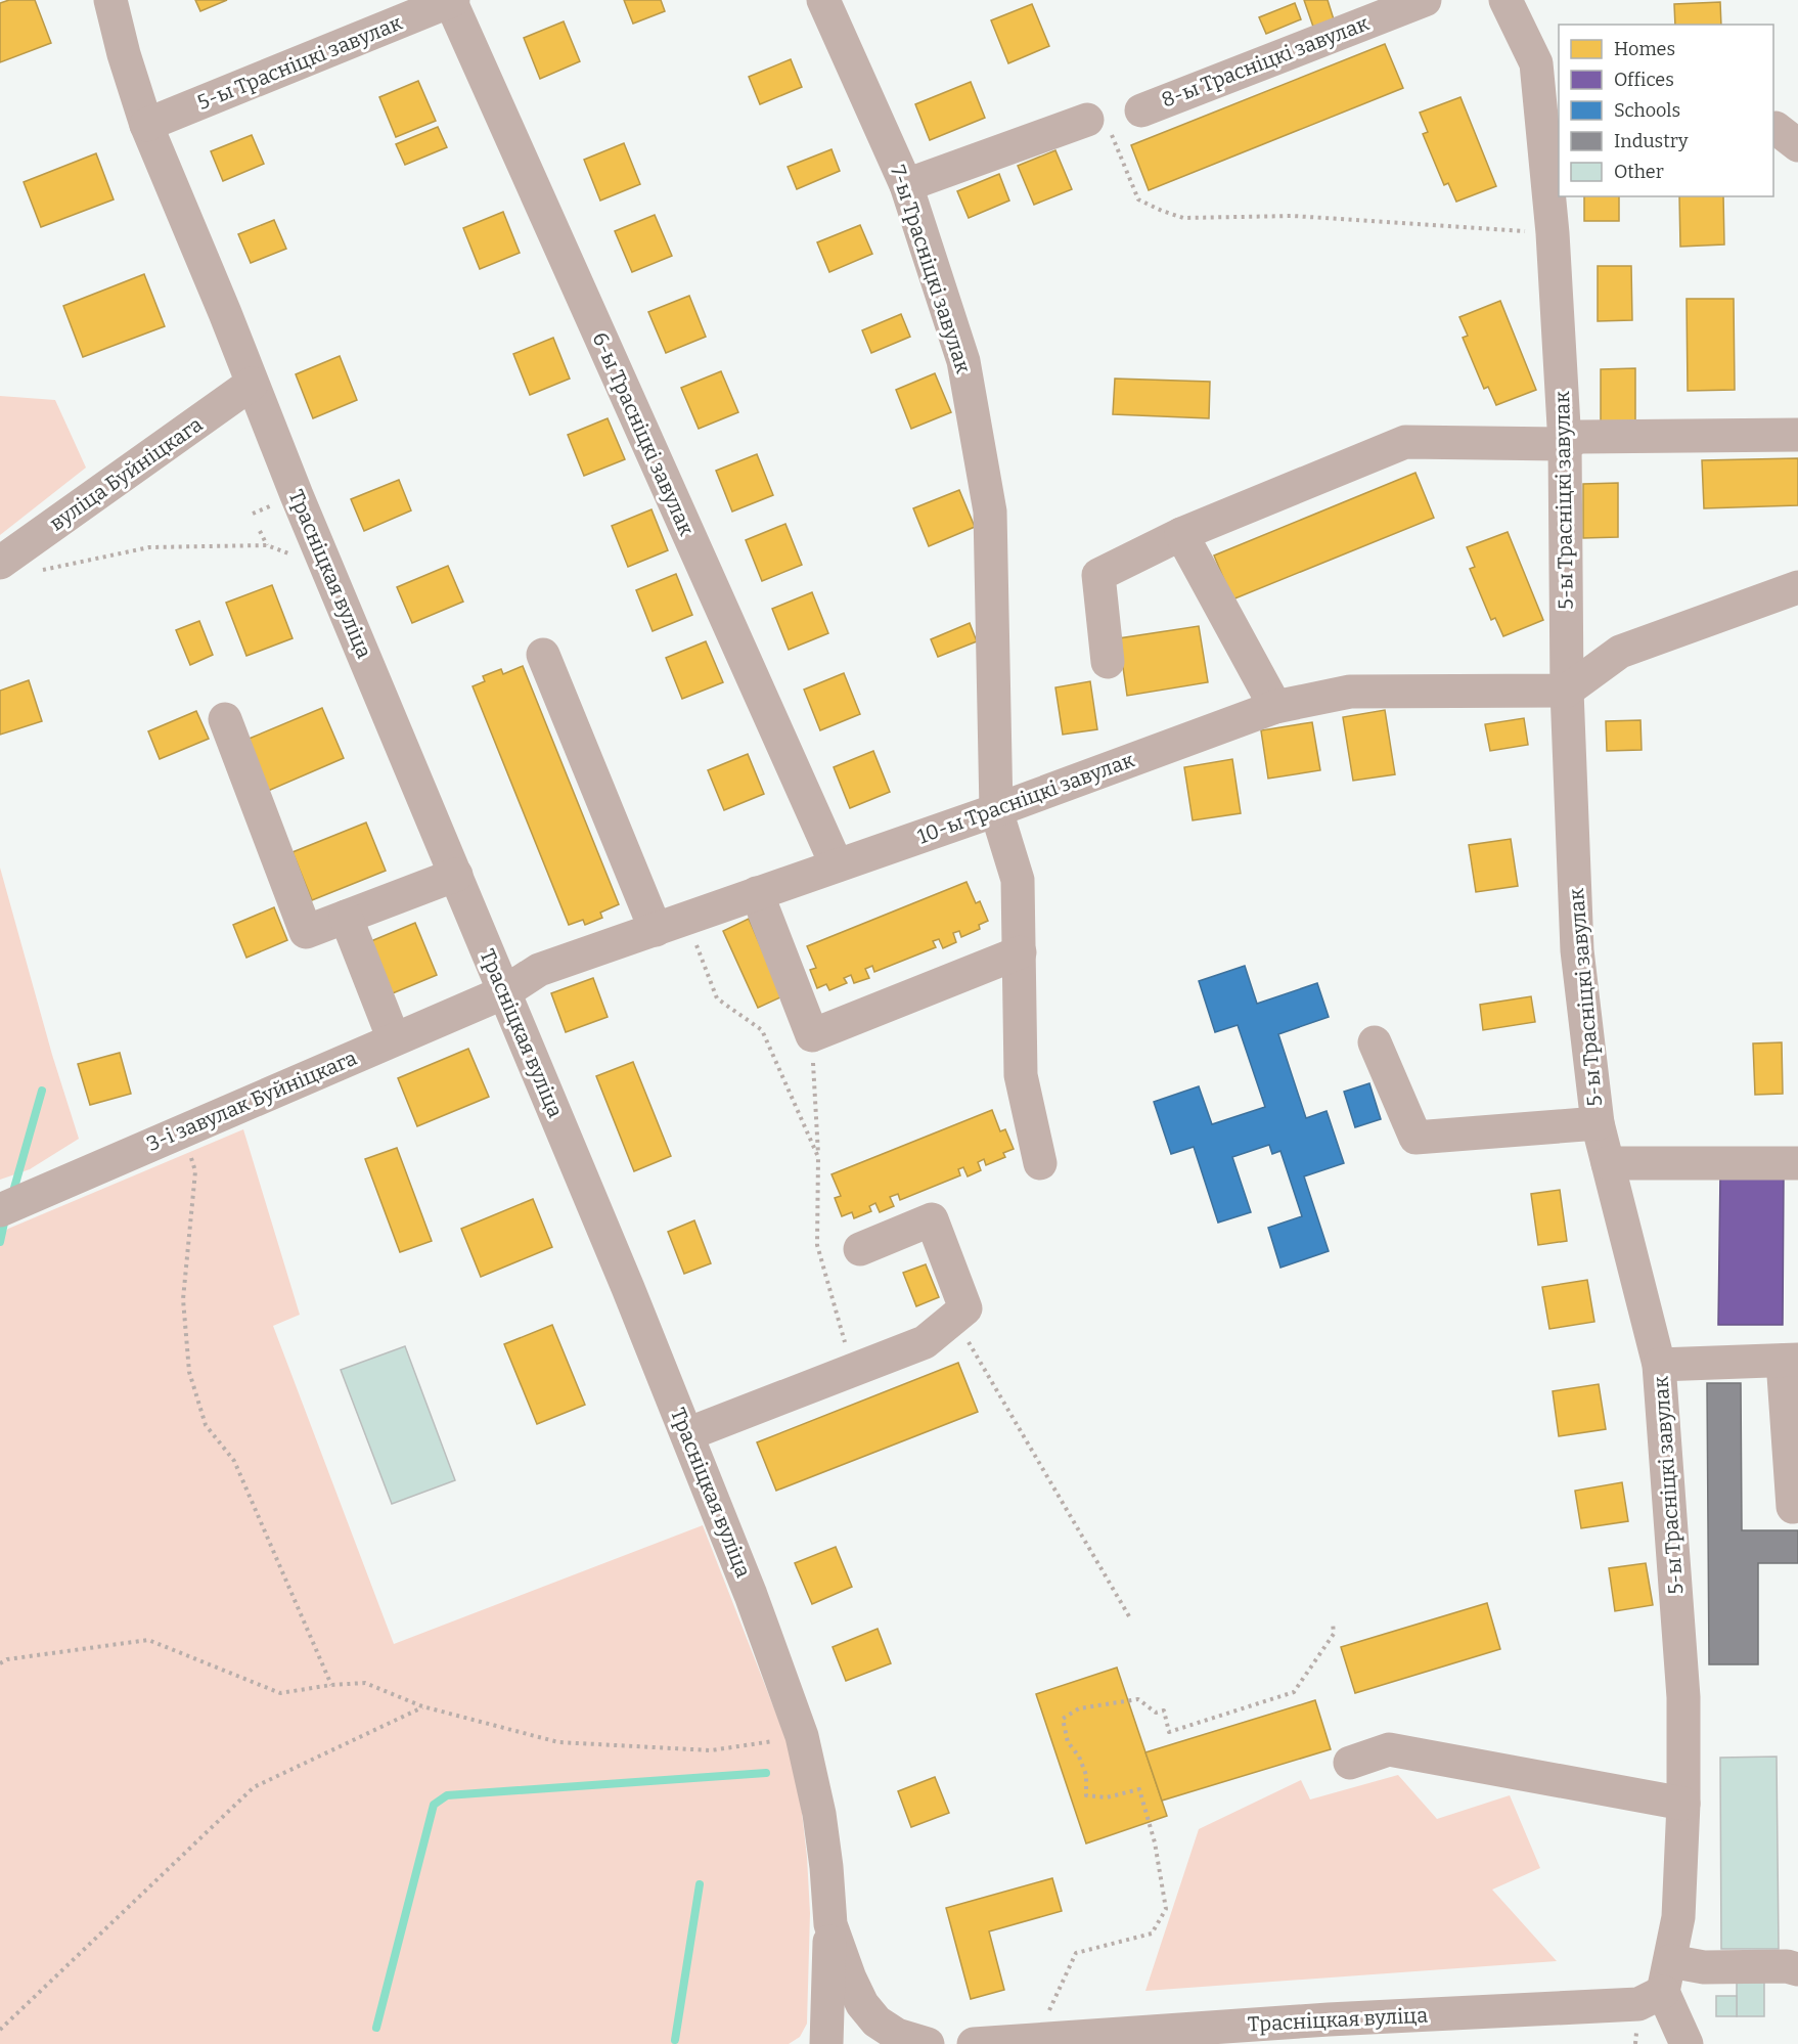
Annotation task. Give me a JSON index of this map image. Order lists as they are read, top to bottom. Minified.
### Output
{"streets":{"street":["8-ы Трасніцкі завулак","5-ы Трасніцкі завулак","7-ы Трасніцкі завулак","6-ы Трасніцкі завулак","вуліца Буйніцкага","Трасніцкая вуліца","10-ы Трасніцкі завулак","3-і завулак Буйніцкага"]},"crossings":[["5-ы Трасніцкі завулак","6-ы Трасніцкі завулак"],["5-ы Трасніцкі завулак","Трасніцкая вуліца"],["5-ы Трасніцкі завулак","10-ы Трасніцкі завулак"],["7-ы Трасніцкі завулак","10-ы Трасніцкі завулак"],["6-ы Трасніцкі завулак","10-ы Трасніцкі завулак"],["вуліца Буйніцкага","Трасніцкая вуліца"],["Трасніцкая вуліца","10-ы Трасніцкі завулак"],["Трасніцкая вуліца","3-і завулак Буйніцкага"],["10-ы Трасніцкі завулак","3-і завулак Буйніцкага"]],"legend":["Homes","Offices","Schools","Industry","Other"]}
